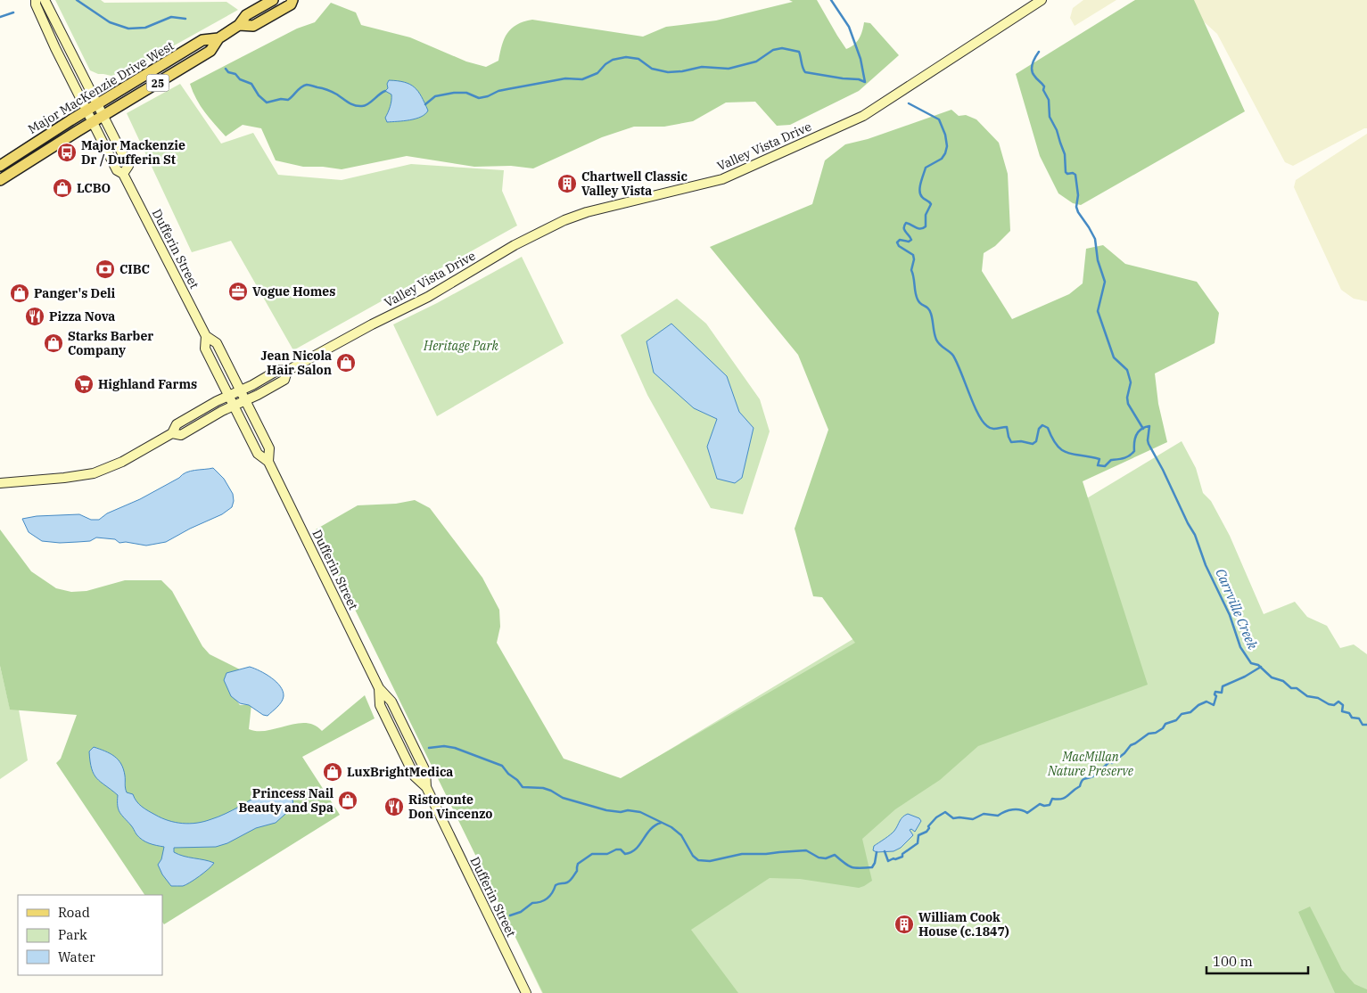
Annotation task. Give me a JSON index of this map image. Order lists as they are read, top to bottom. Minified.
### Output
{"streets":{"main road":["25","Major MacKenzie Drive West","Valley Vista Drive","Dufferin Street"]},"crossings":[["Major MacKenzie Drive West","Dufferin Street"],["Valley Vista Drive","Dufferin Street"]],"water":["Carrville Creek"],"parks":["Heritage Park","MacMillan Nature Preserve"],"places":{"bus stop":["Major Mackenzie Dr / Dufferin St"],"building":["Chartwell Classic Valley Vista","William Cook House (c.1847)"],"shop":["LCBO","Panger's Deli","Starks Barber Company","Jean Nicola Hair Salon","LuxBrightMedica","Princess Nail Beauty and Spa"],"bank":["CIBC"],"office":["Vogue Homes"],"restaurant":["Pizza Nova","Ristoronte Don Vincenzo"],"supermarket":["Highland Farms"]},"legend":["Road","Park","Water"],"scale_bar":"100 m"}
